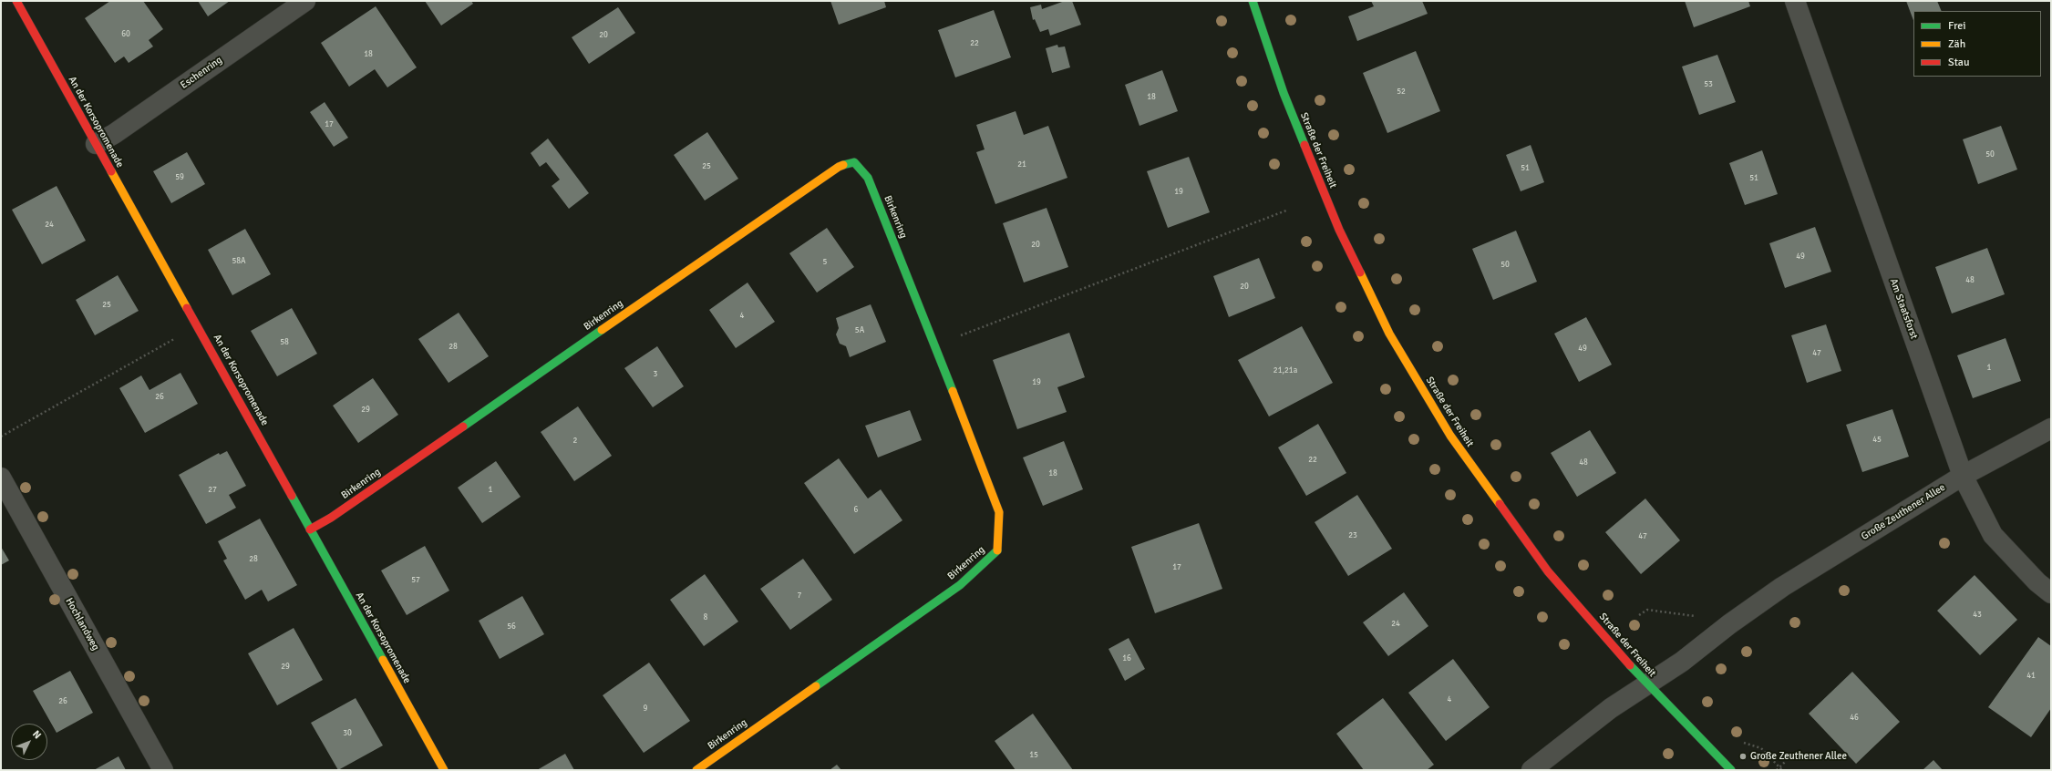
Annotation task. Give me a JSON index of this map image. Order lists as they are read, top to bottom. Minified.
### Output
{"streets":{"street":["Eschenring","An der Korsopromenade","Straße der Freiheit","Birkenring","Am Staatsforst","Große Zeuthener Allee","Hochlandweg"]},"crossings":[["Eschenring","An der Korsopromenade"],["An der Korsopromenade","Birkenring"],["Straße der Freiheit","Große Zeuthener Allee"],["Am Staatsforst","Große Zeuthener Allee"]],"places":["Große Zeuthener Allee"],"house_numbers":["60","20","22","18","53","52","18","17","50","21","25","51","59","51","19","24","20","49","58A","5","50","48","20","25","4","5A","58","28","49","47","1","21,21a","3","19","26","29","45","2","22","48","18","27","1","6","23","47","28","17","57","7","43","8","24","56","16","29","41","4","26","9","46","30","15"],"legend":["Frei","Zäh","Stau"],"north":"top right"}
